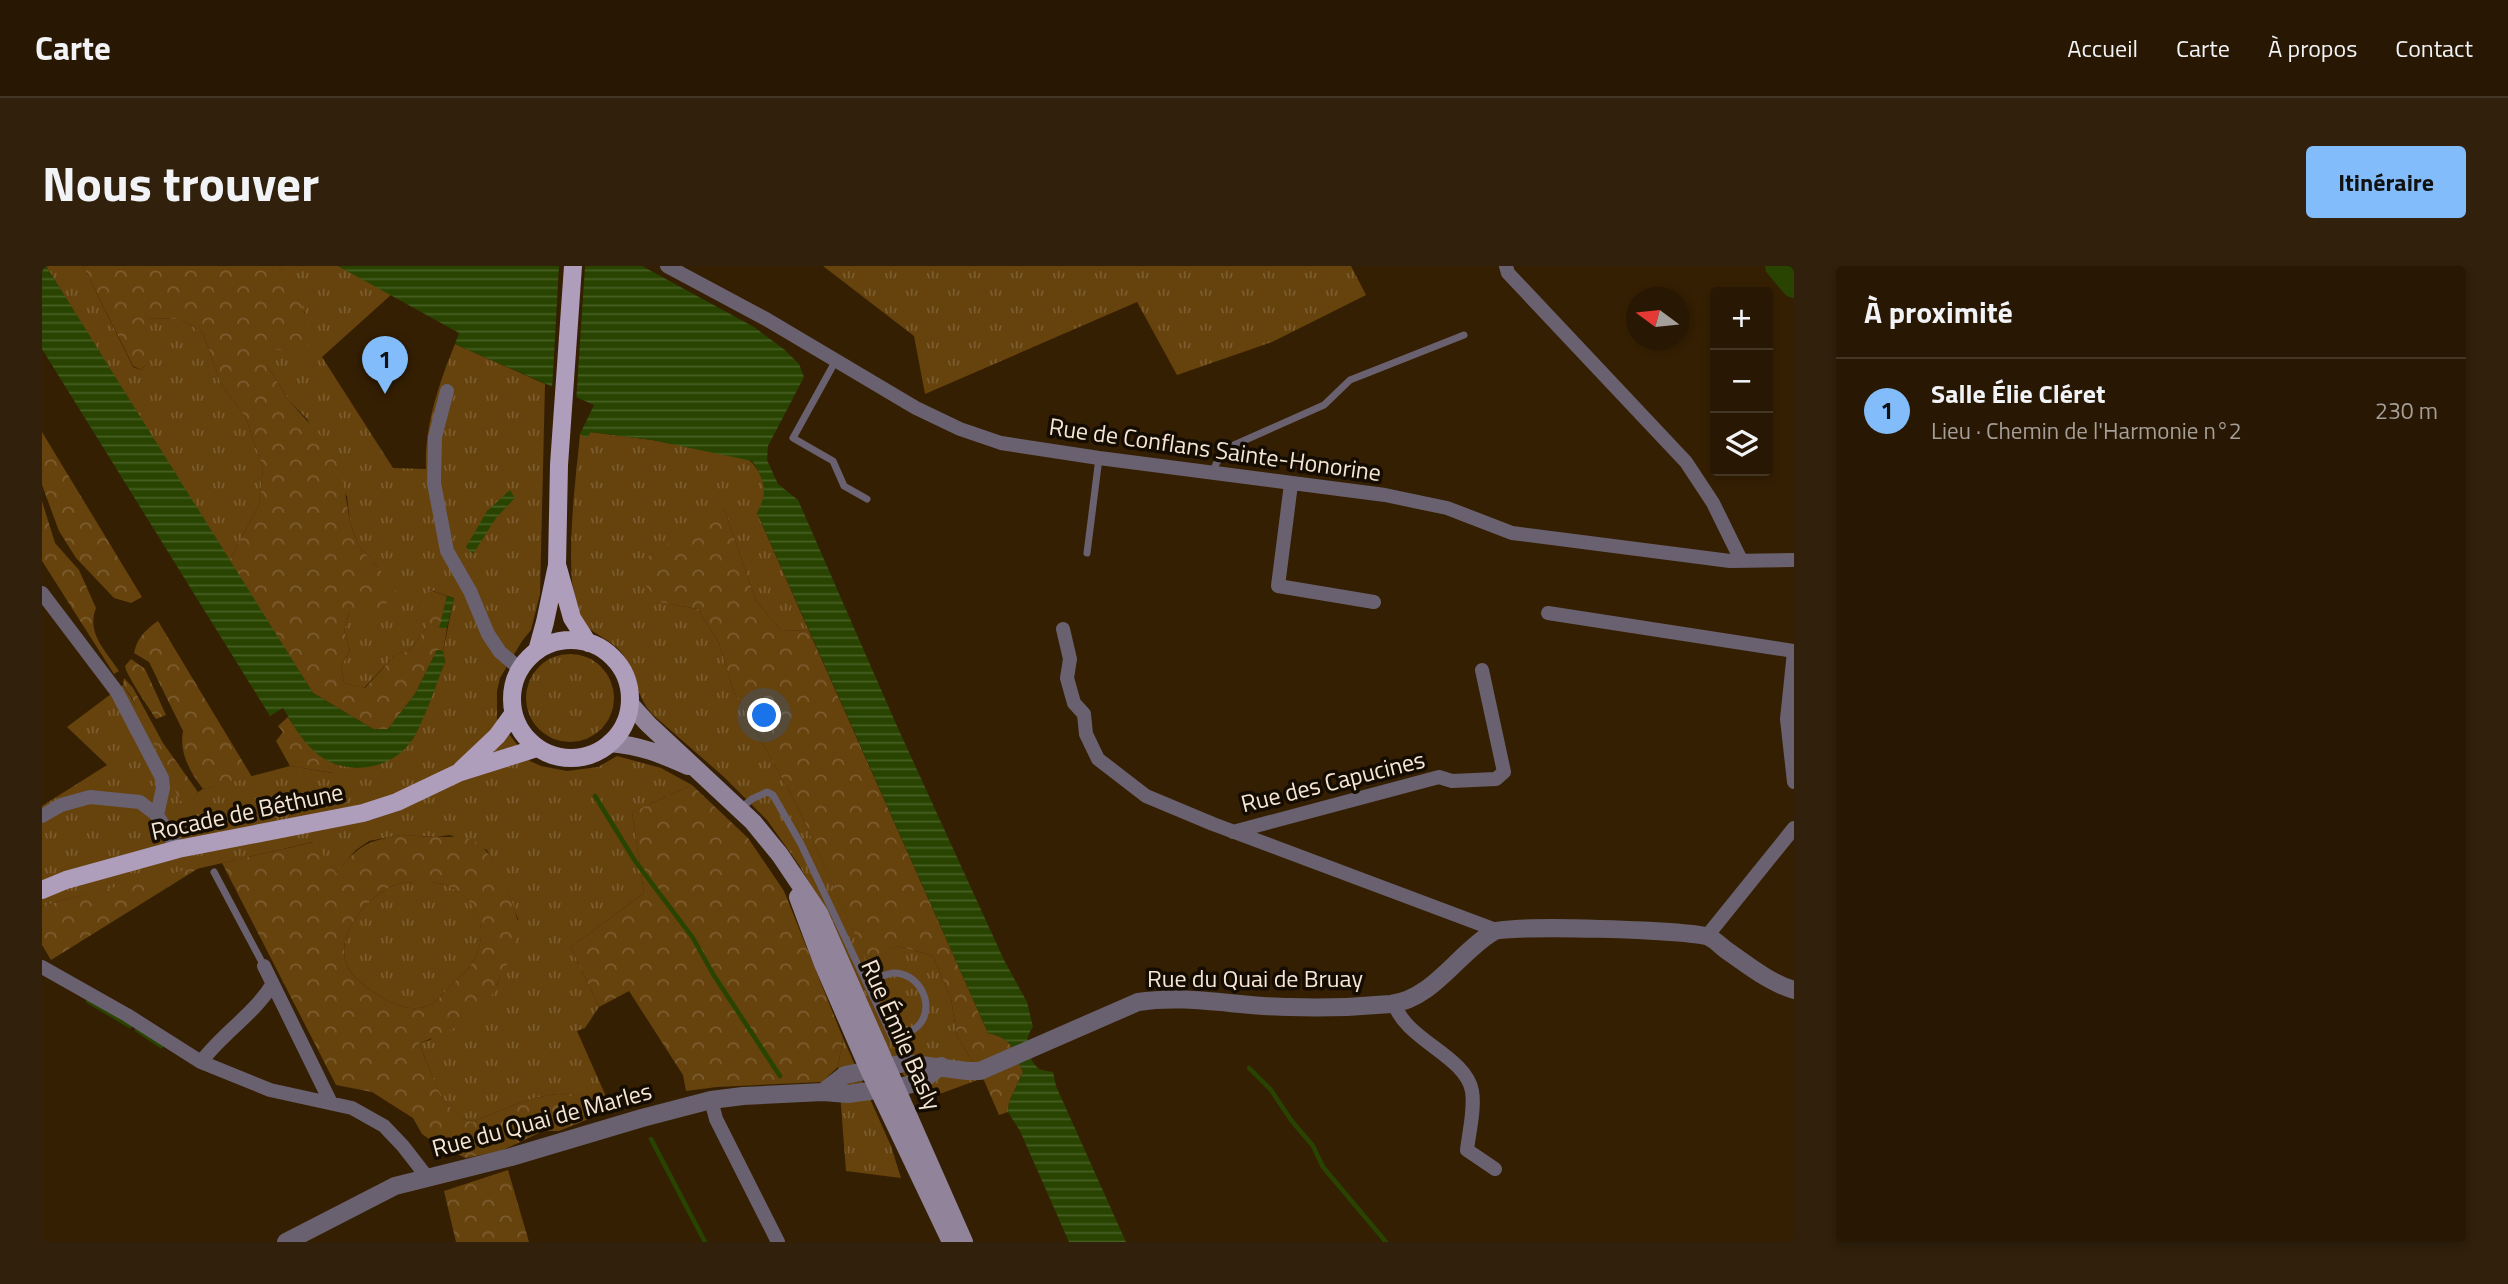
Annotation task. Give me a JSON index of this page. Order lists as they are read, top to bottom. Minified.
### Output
{"streets":{"main road":["Rocade de Béthune","Rue Émile Basly"],"street":["Rue de Conflans Sainte-Honorine","Rue des Capucines","Rue du Quai de Bruay","Rue du Quai de Marles"]},"crossings":[["Rue des Capucines","Rue du Quai de Bruay"],["Rocade de Béthune","Rue Émile Basly"],["Rue du Quai de Bruay","Rue Émile Basly"],["Rue du Quai de Bruay","Rue du Quai de Marles"],["Rue Émile Basly","Rue du Quai de Marles"]],"north":"left","page":{"header":"Carte","nav":["Accueil","Carte","À propos","Contact"],"title":"Nous trouver","buttons":"Itinéraire","heading":"À proximité","map_buttons":["+","−"],"pins":"1","list":[{"mark":"1","name":"Salle Élie Cléret","note":"Lieu · Chemin de l'Harmonie n°2","value":"230 m"}]}}
